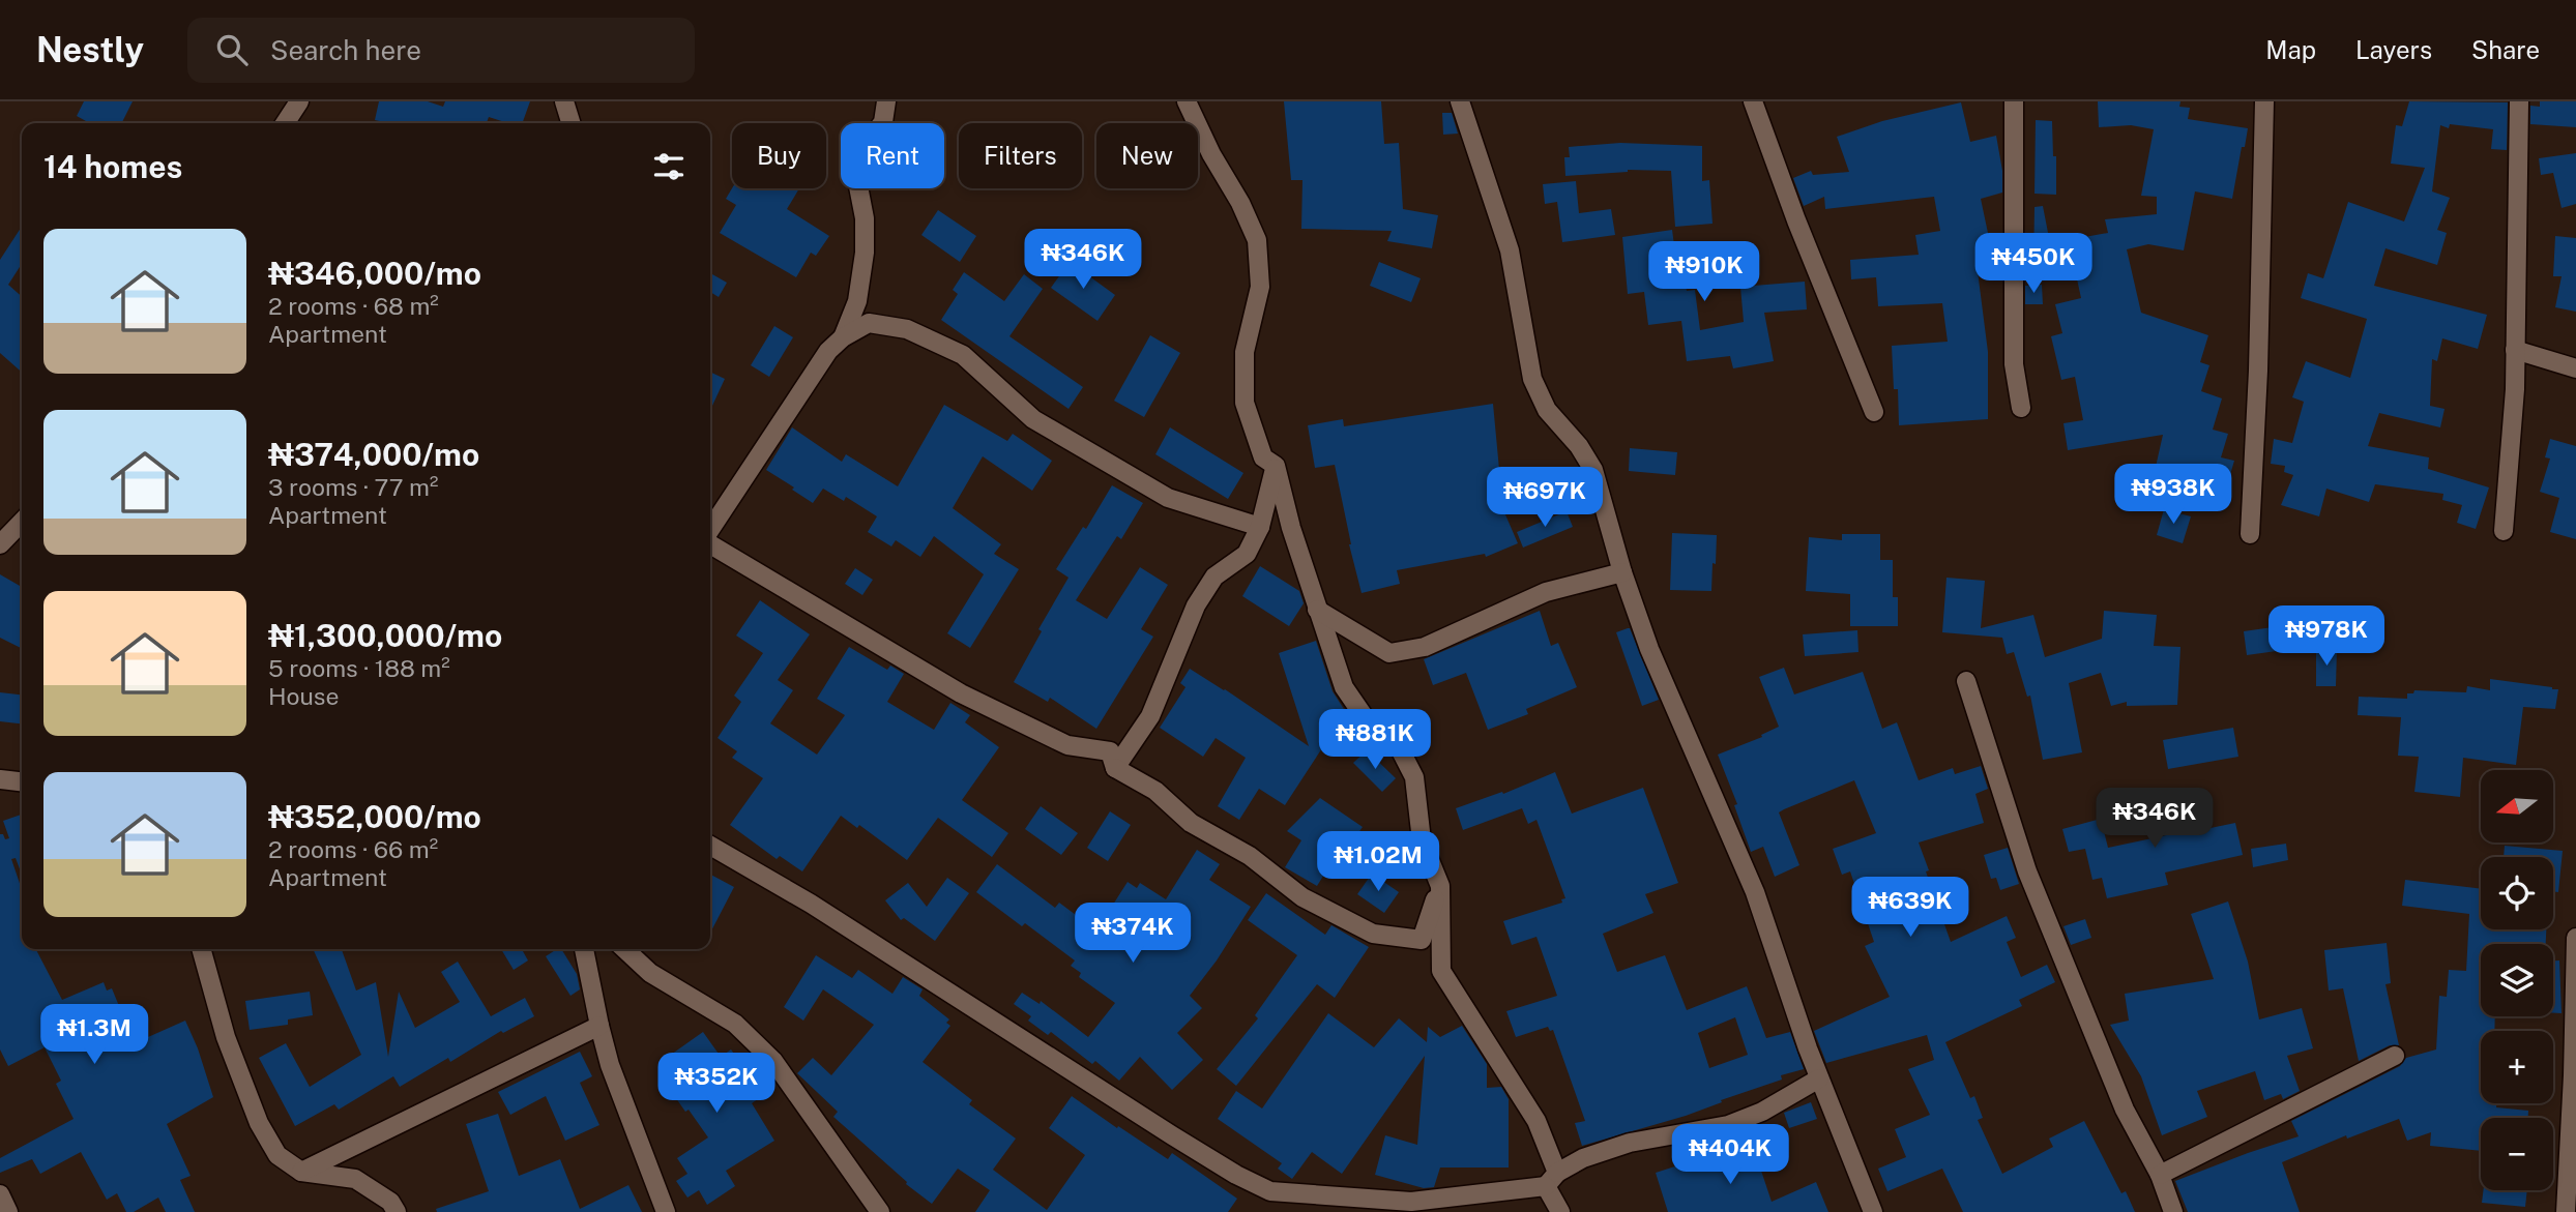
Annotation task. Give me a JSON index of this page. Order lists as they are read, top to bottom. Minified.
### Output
{"north":"left","page":{"header":"Nestly","search":"Search here","nav":["Map","Layers","Share"],"chip":["Buy","Rent","Filters","New"],"heading":"14 homes","list":[{"name":"₦346,000/mo","note":"2 rooms · 68 m² · Apartment"},{"name":"₦374,000/mo","note":"3 rooms · 77 m² · Apartment"},{"name":"₦1,300,000/mo","note":"5 rooms · 188 m² · House"},{"name":"₦352,000/mo","note":"2 rooms · 66 m² · Apartment"}],"price":["₦346K","₦450K","₦910K","₦938K","₦697K","₦978K","₦881K","₦346K","₦1.02M","₦639K","₦374K","₦1.3M","₦352K","₦404K"],"map_buttons":["+","−"]}}
